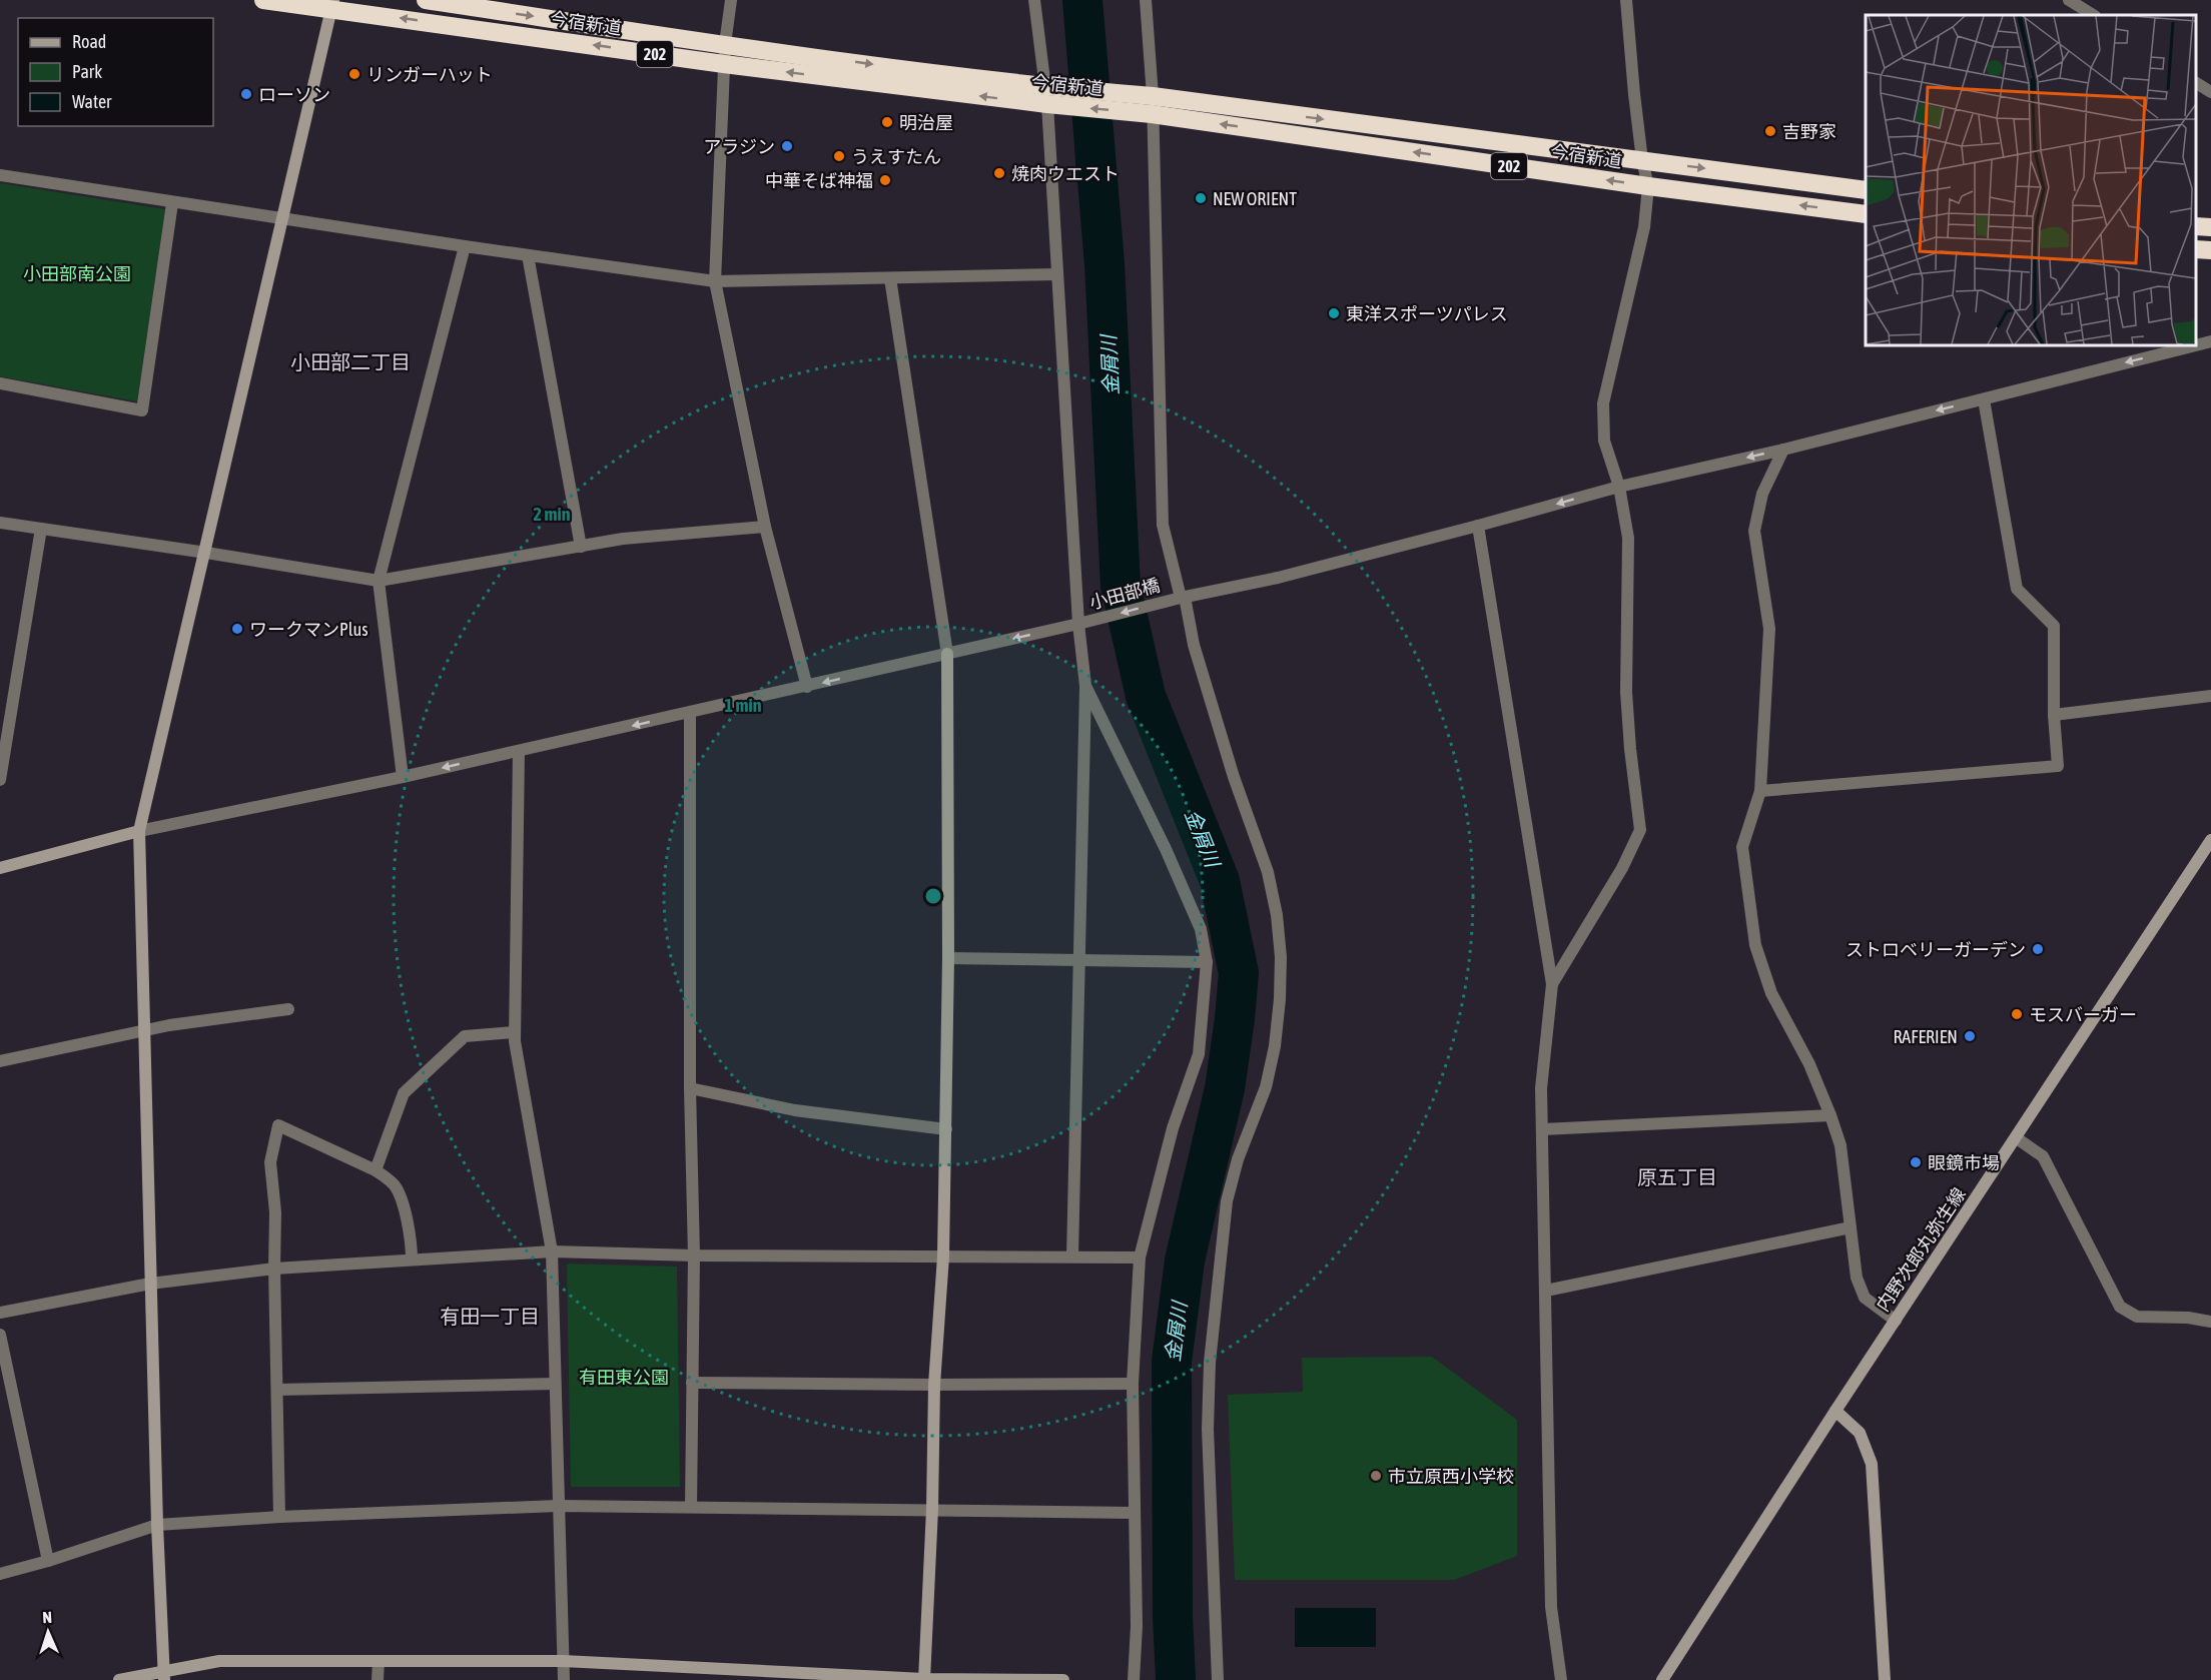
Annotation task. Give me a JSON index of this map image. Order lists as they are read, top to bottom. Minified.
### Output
{"streets":{"highway":["今宿新道","202"],"street":["小田部橋","内野次郎丸弥生線"]},"one_way":["小田部橋"],"districts":["小田部二丁目","原五丁目","有田一丁目"],"water":["金屑川"],"parks":["小田部南公園","有田東公園"],"places":["リンガーハット","ローソン","明治屋","吉野家","アラジン","うえすたん","焼肉ウエスト","中華そば神福","NEW ORIENT","東洋スポーツパレス","ワークマンPlus","ストロベリーガーデン","モスバーガー","RAFERIEN","眼鏡市場","市立原西小学校"],"legend":["Road","Park","Water"],"north":"top","rings":["2 min","1 min"]}
